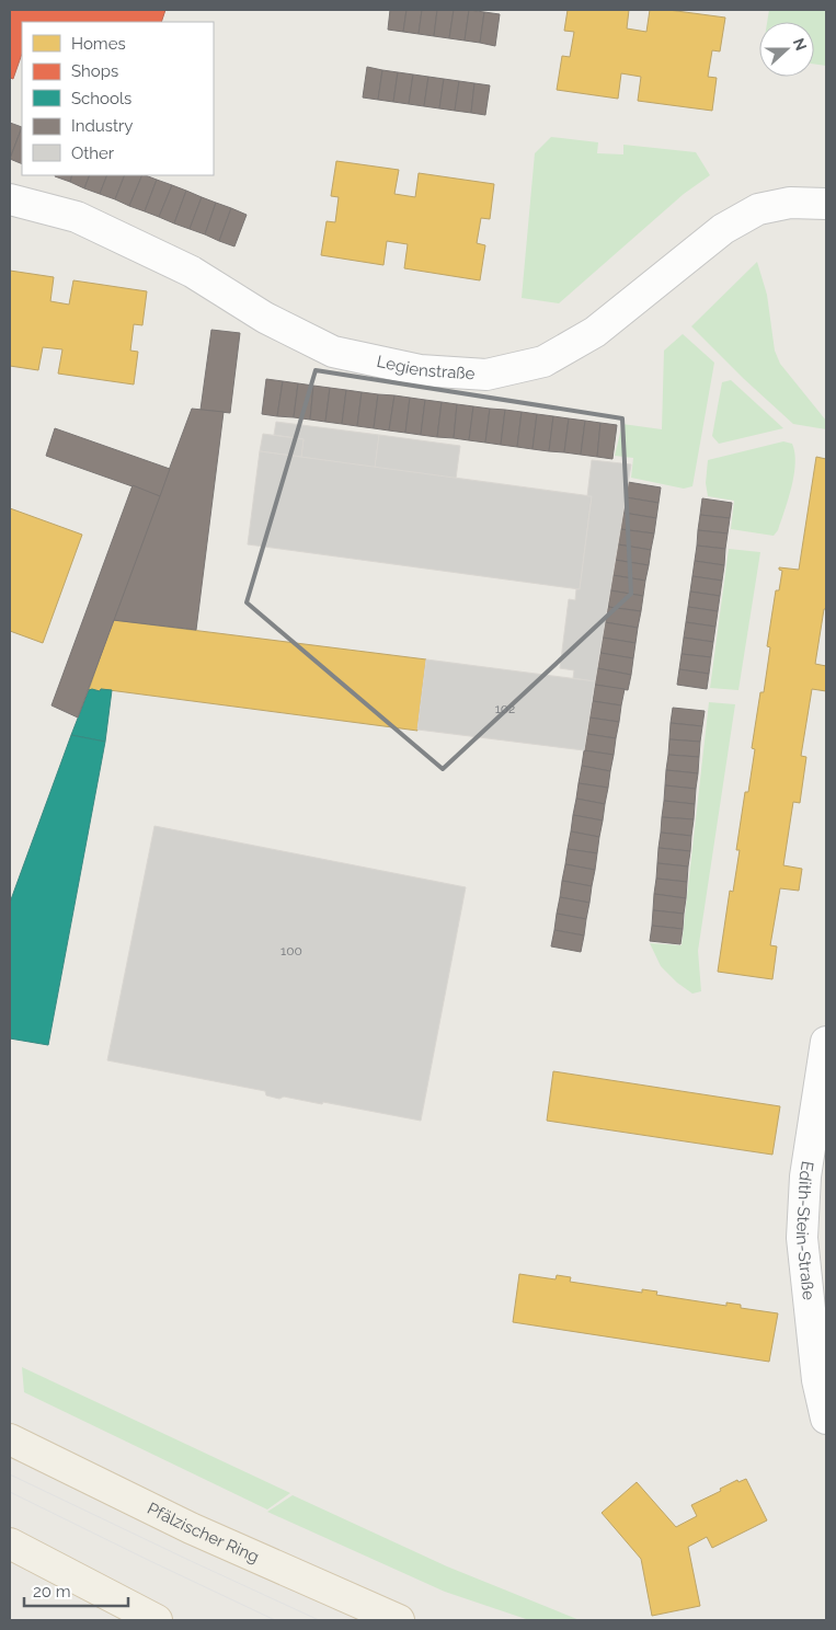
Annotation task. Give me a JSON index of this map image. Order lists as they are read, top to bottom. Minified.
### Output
{"streets":{"main road":["Pfälzischer Ring"],"street":["Legienstraße","Edith-Stein-Straße"]},"house_numbers":["102","100"],"legend":["Homes","Shops","Schools","Industry","Other"],"scale_bar":"20 m","north":"right"}
